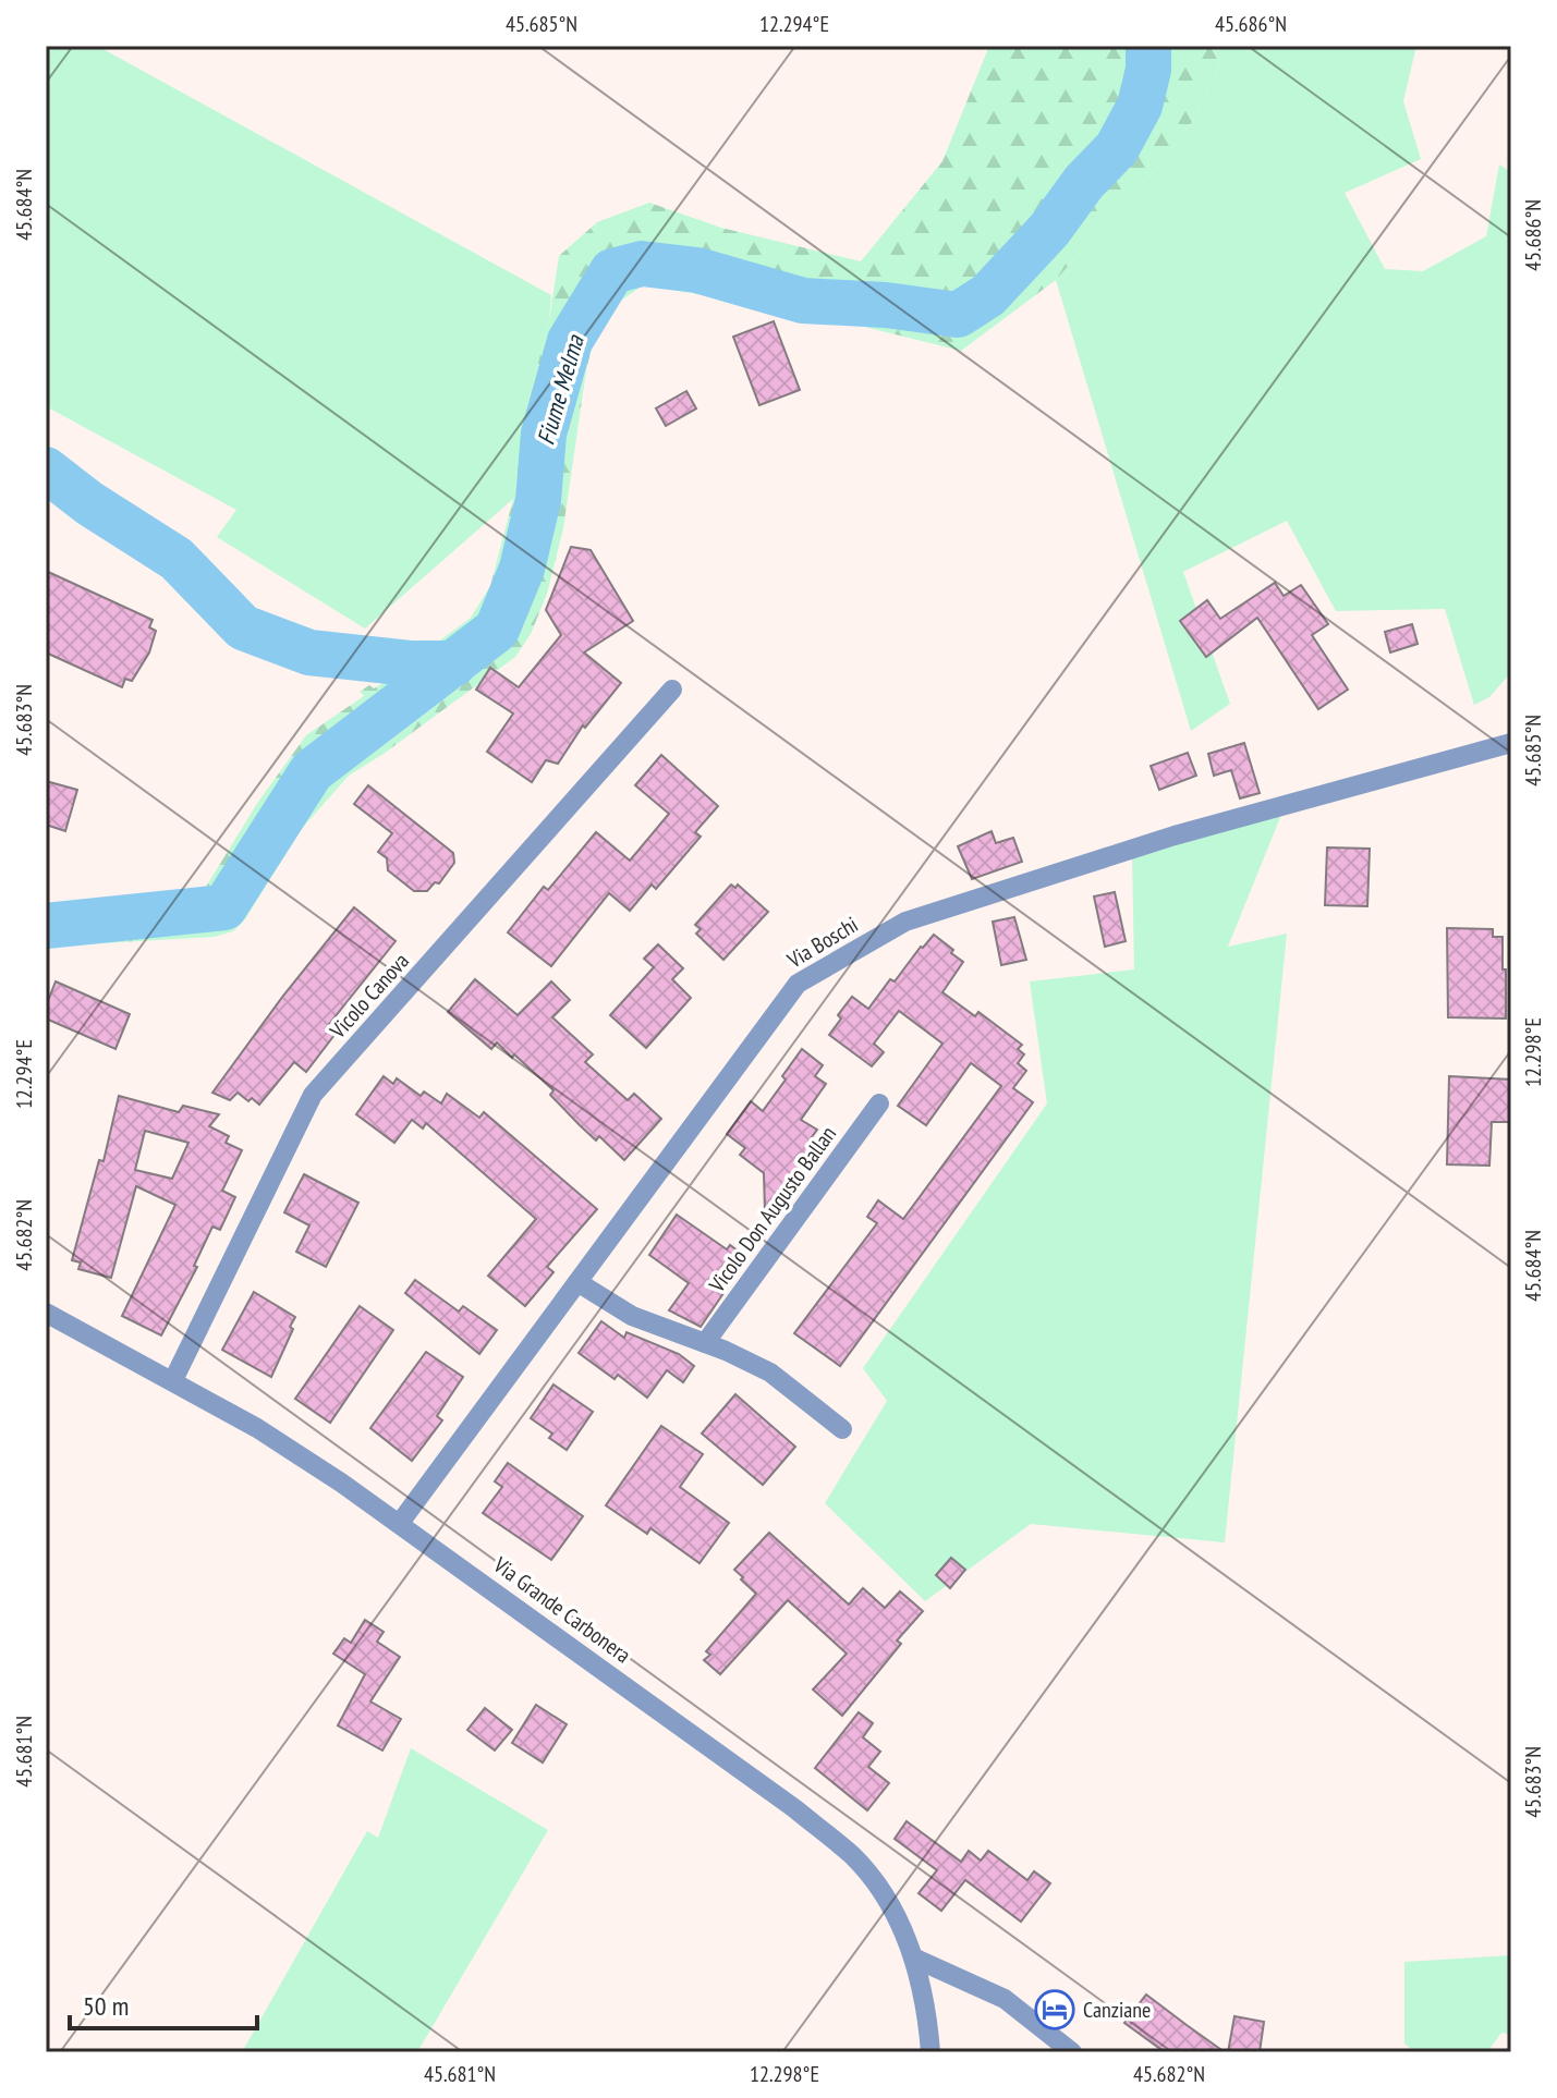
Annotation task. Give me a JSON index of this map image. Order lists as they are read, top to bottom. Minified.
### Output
{"streets":{"street":["Via Boschi","Vicolo Canova","Vicolo Don Augusto Ballan","Via Grande Carbonera"]},"crossings":[["Via Boschi","Via Grande Carbonera"],["Vicolo Canova","Via Grande Carbonera"]],"water":["Fiume Melma"],"places":{"hotel":["Canziane"]},"scale_bar":"50 m","coordinates":["45.685°N","12.294°E","45.686°N","45.684°N","45.683°N","12.298°E","45.682°N","45.681°N"]}
